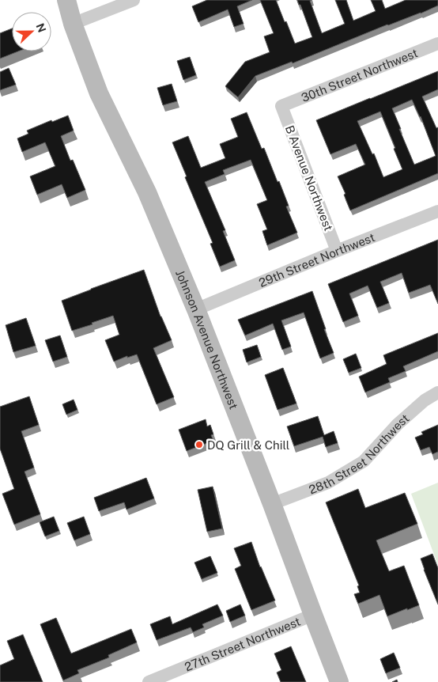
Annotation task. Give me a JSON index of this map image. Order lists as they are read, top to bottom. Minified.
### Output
{"streets":{"street":["30th Street Northwest","B Avenue Northwest","29th Street Northwest","Johnson Avenue Northwest","28th Street Northwest","27th Street Northwest"]},"crossings":[["30th Street Northwest","B Avenue Northwest"],["B Avenue Northwest","29th Street Northwest"],["29th Street Northwest","Johnson Avenue Northwest"],["Johnson Avenue Northwest","28th Street Northwest"],["Johnson Avenue Northwest","27th Street Northwest"]],"places":["DQ Grill & Chill"],"north":"right"}
